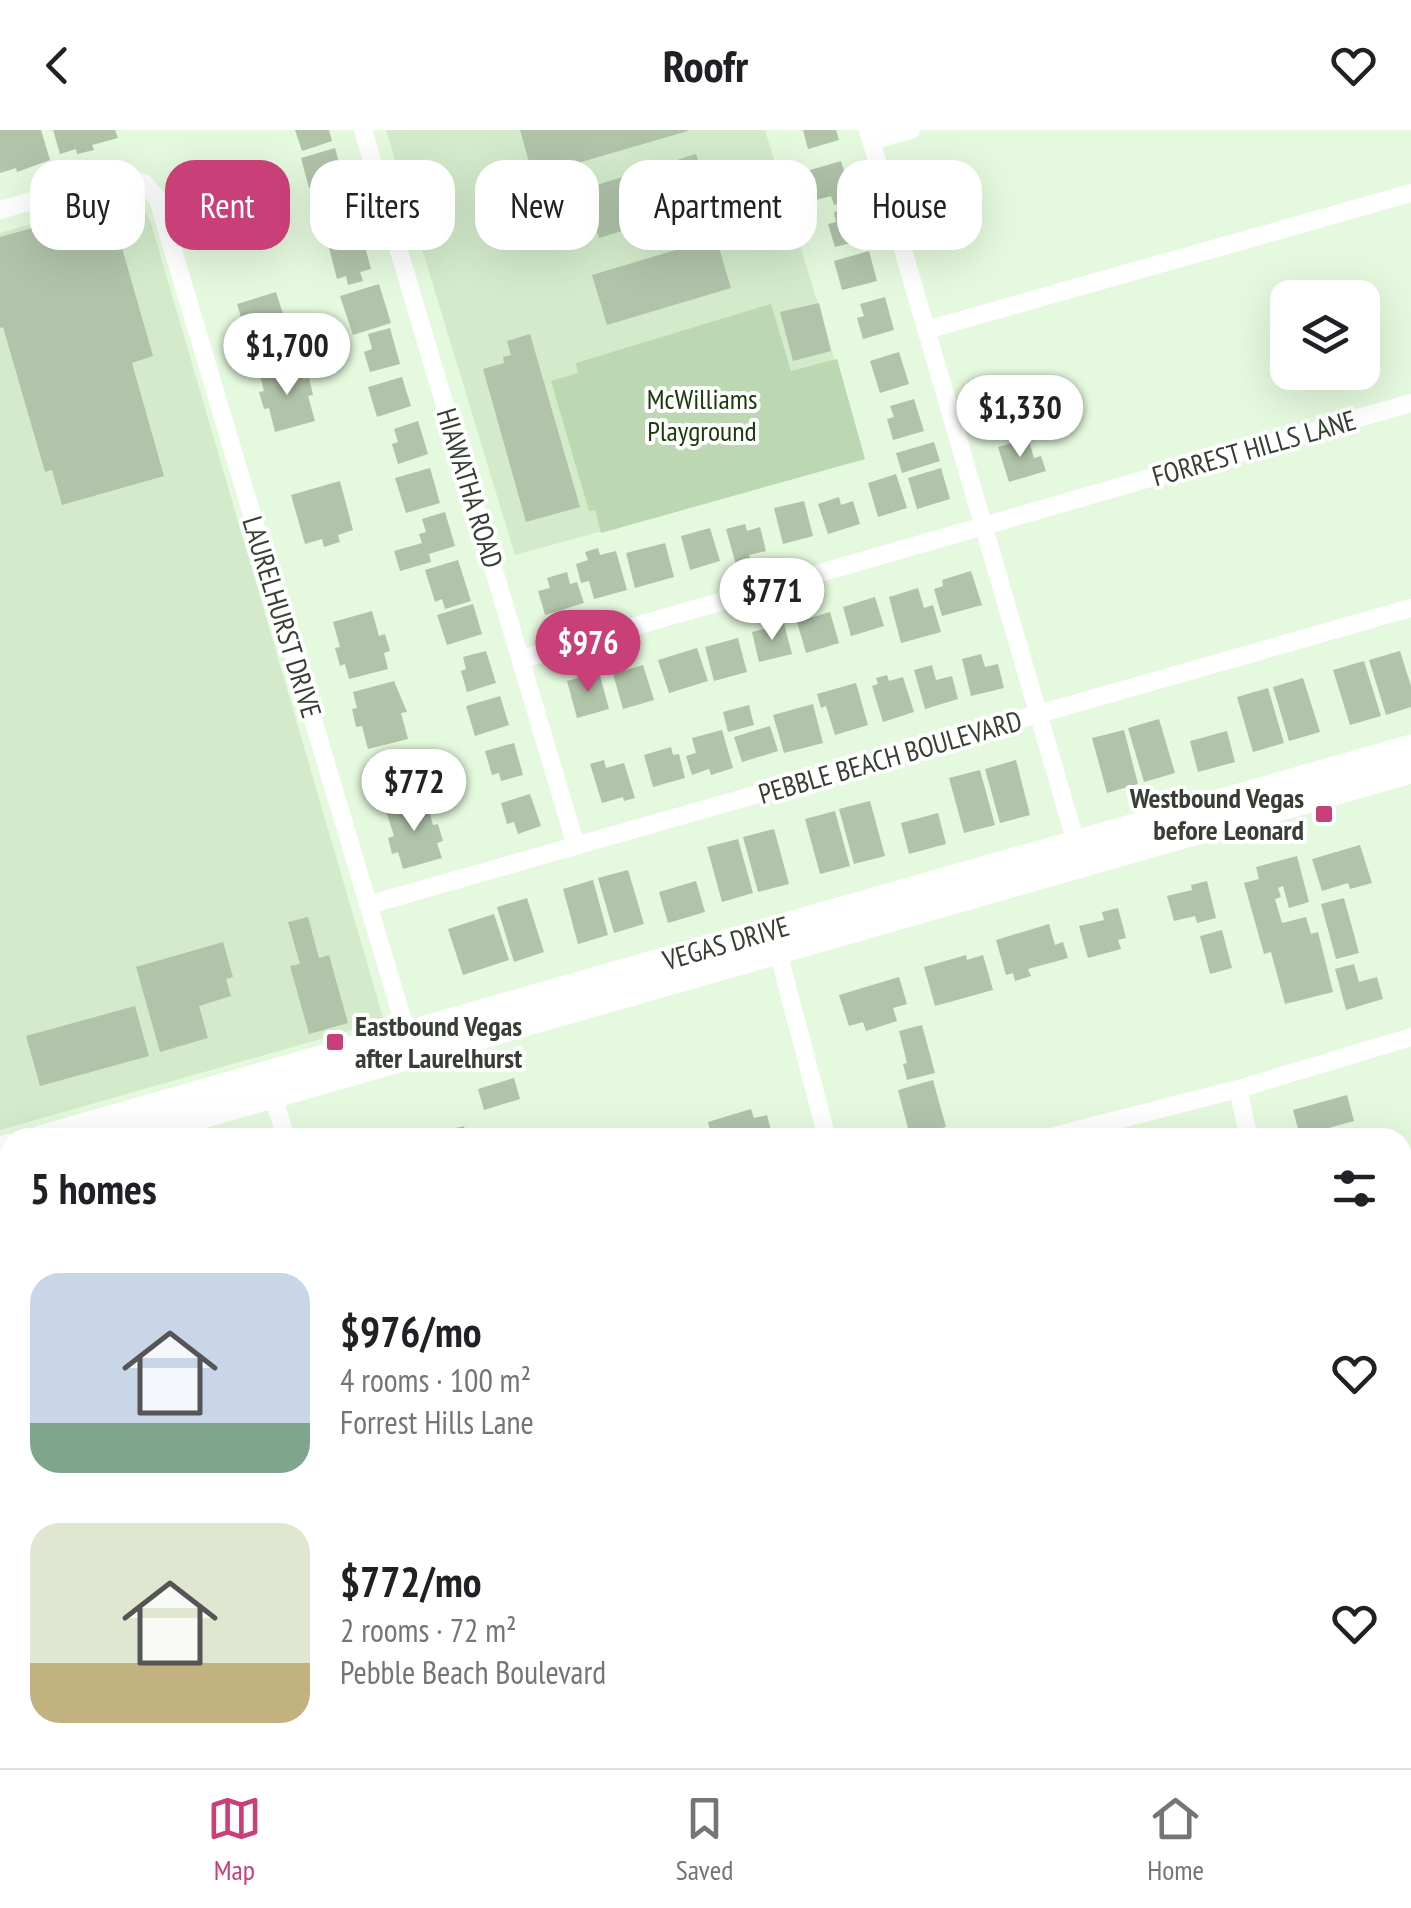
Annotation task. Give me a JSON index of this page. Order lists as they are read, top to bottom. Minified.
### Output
{"streets":{"main road":["VEGAS DRIVE"],"street":["FORREST HILLS LANE","HIAWATHA ROAD","LAURELHURST DRIVE","PEBBLE BEACH BOULEVARD"]},"crossings":[["FORREST HILLS LANE","HIAWATHA ROAD"],["HIAWATHA ROAD","PEBBLE BEACH BOULEVARD"],["LAURELHURST DRIVE","PEBBLE BEACH BOULEVARD"],["LAURELHURST DRIVE","VEGAS DRIVE"]],"parks":["McWilliams Playground"],"places":{"transit":["Westbound Vegas before Leonard","Eastbound Vegas after Laurelhurst"]},"page":{"header":"Roofr","chip":["Buy","Rent","Filters","New","Apartment","House"],"price":["$1,700","$1,330","$771","$976","$772"],"heading":"5 homes","list":[{"name":"$976/mo","note":"4 rooms · 100 m² · Forrest Hills Lane"},{"name":"$772/mo","note":"2 rooms · 72 m² · Pebble Beach Boulevard"}],"tabs":["Map","Saved","Home"]}}
